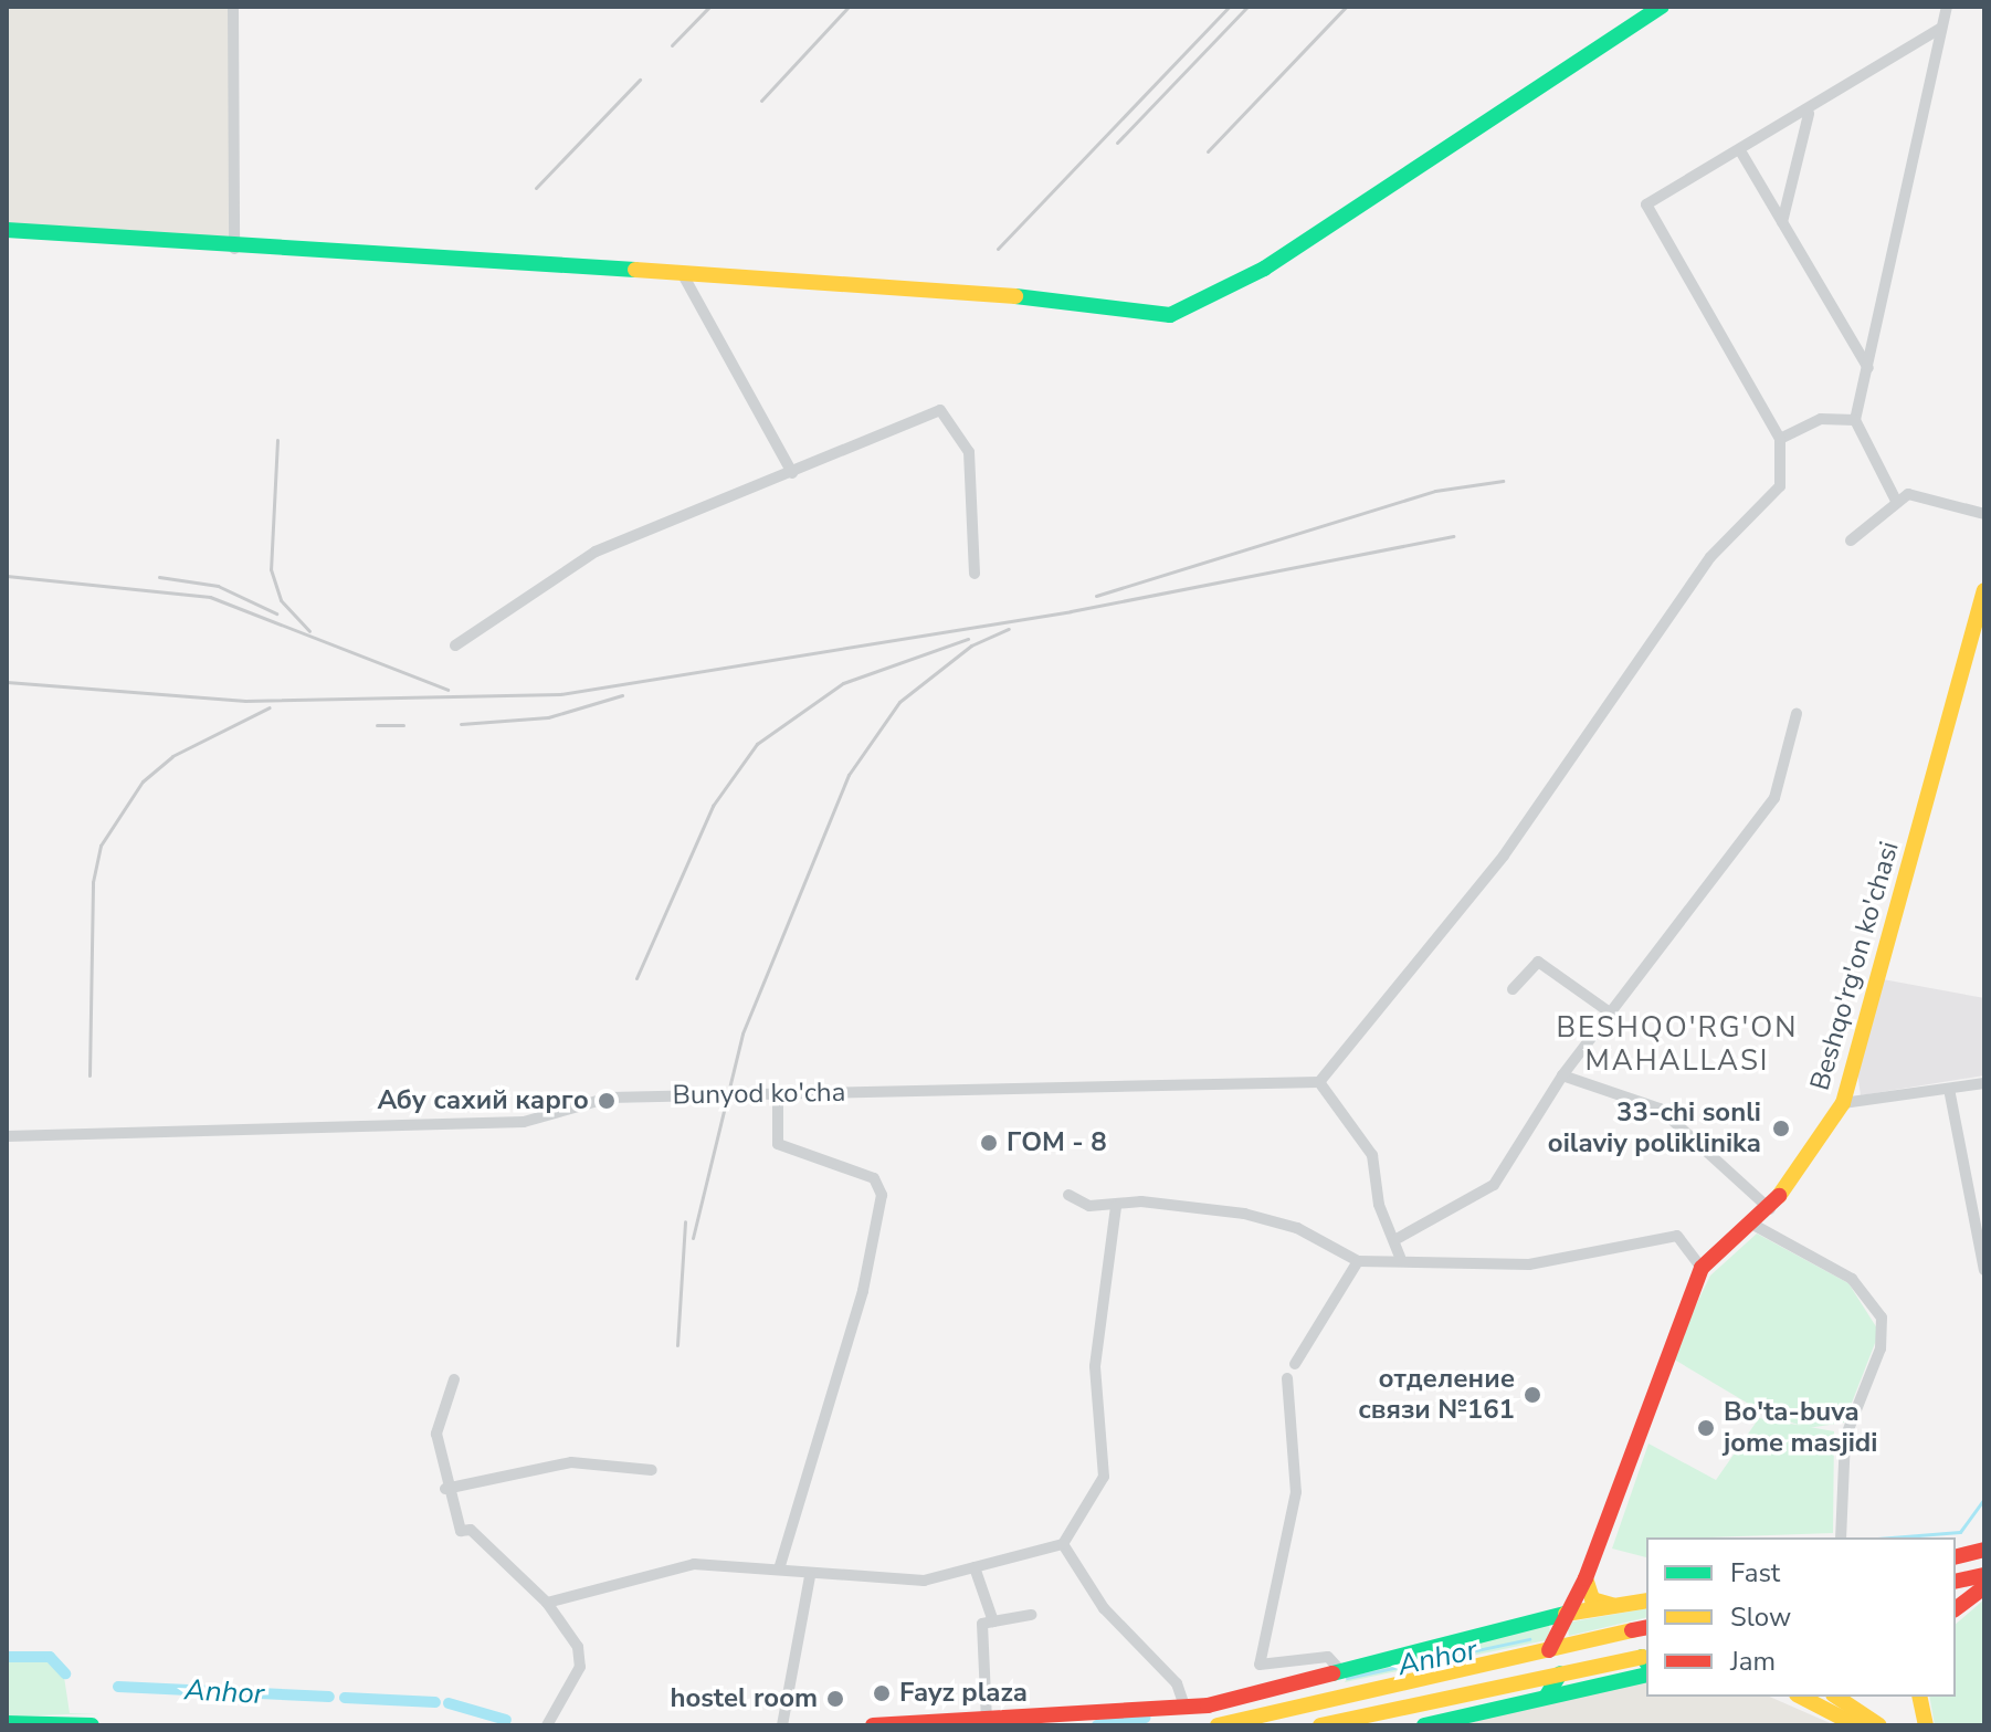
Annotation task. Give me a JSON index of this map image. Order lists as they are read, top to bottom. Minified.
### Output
{"streets":{"main road":["Beshqo'rg'on ko'chasi"],"street":["Bunyod ko'cha"]},"districts":["BESHQO'RG'ON MAHALLASI"],"water":["Anhor"],"places":["Абу сахий карго","33-chi sonli oilaviy poliklinika","ГОМ - 8","отделение связи №161","Bo'ta-buva jome masjidi","Fayz plaza","hostel room"],"legend":["Fast","Slow","Jam"]}
